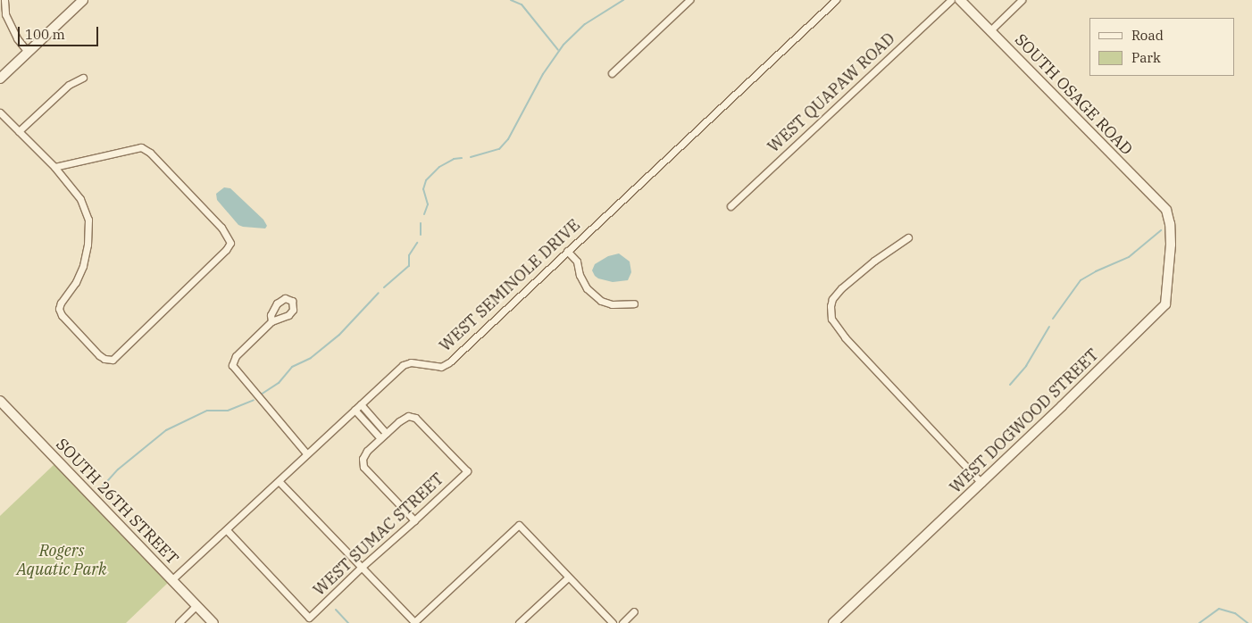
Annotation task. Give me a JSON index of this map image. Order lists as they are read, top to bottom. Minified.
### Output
{"streets":{"street":["WEST QUAPAW ROAD","SOUTH OSAGE ROAD","WEST SEMINOLE DRIVE","WEST DOGWOOD STREET","SOUTH 26TH STREET","WEST SUMAC STREET"]},"crossings":[["SOUTH OSAGE ROAD","WEST DOGWOOD STREET"],["WEST SEMINOLE DRIVE","SOUTH 26TH STREET"],["WEST SEMINOLE DRIVE","WEST SUMAC STREET"]],"parks":["Rogers Aquatic Park"],"legend":["Road","Park"],"scale_bar":"100 m"}
